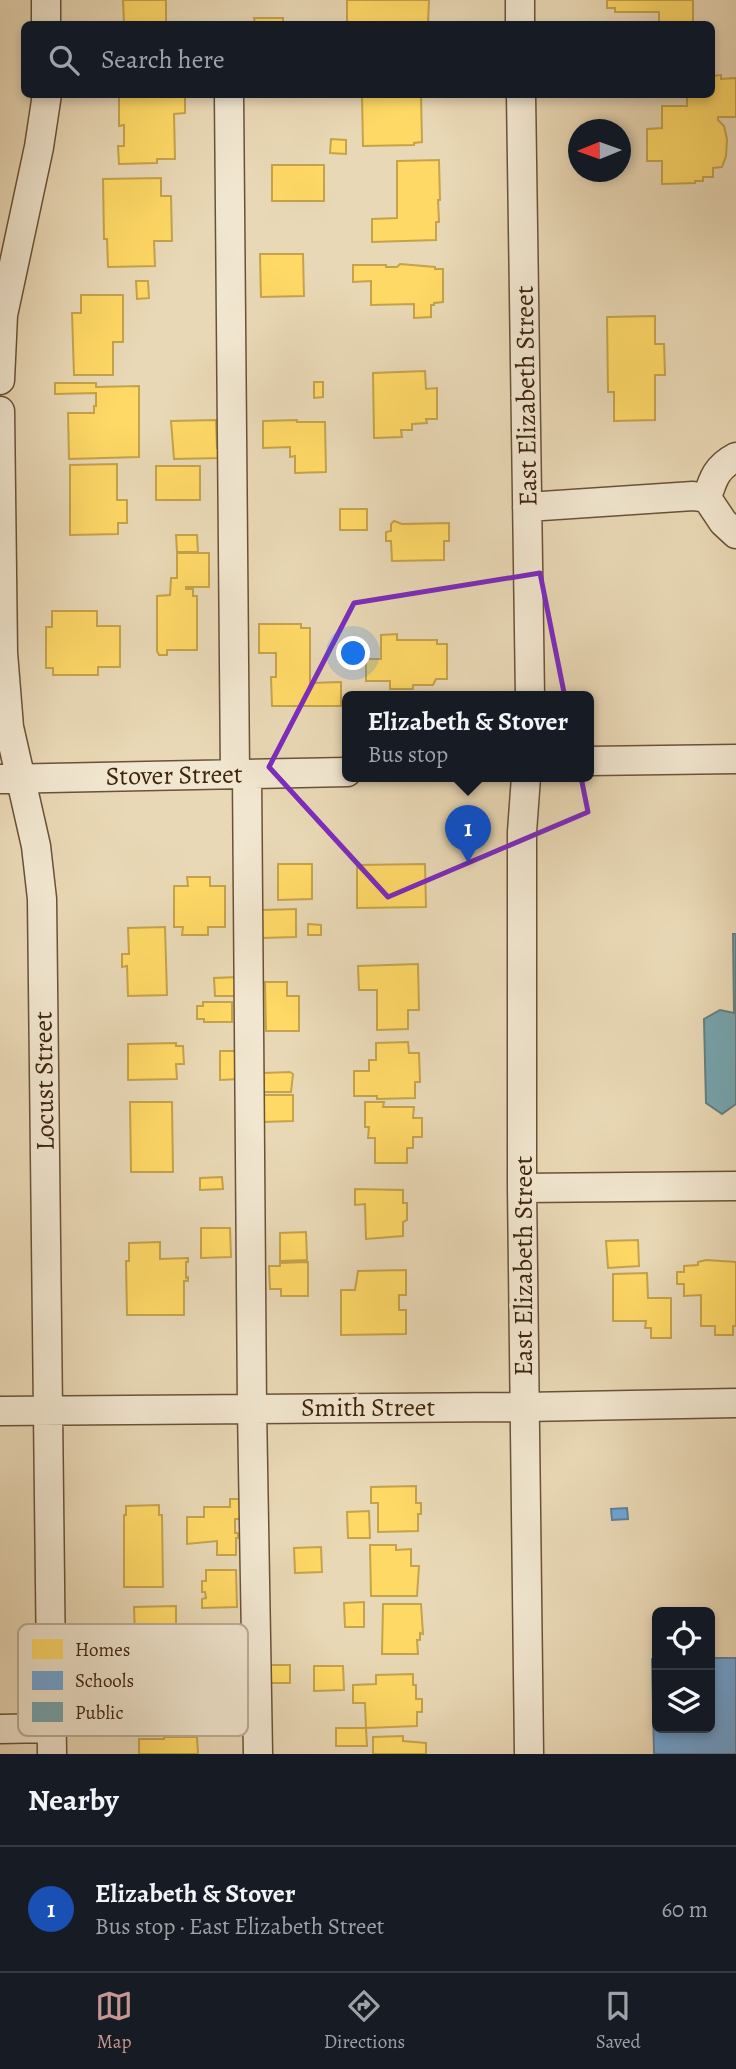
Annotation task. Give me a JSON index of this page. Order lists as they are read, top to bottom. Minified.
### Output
{"streets":{"street":["East Elizabeth Street","Stover Street","Locust Street","Smith Street"]},"crossings":[["East Elizabeth Street","Smith Street"],["Stover Street","Locust Street"],["Locust Street","Smith Street"]],"legend":["Homes","Schools","Public"],"north":"left","page":{"search":"Search here","popup":["Elizabeth & Stover","Bus stop"],"pins":"1","heading":"Nearby","list":[{"mark":"1","name":"Elizabeth & Stover","note":"Bus stop · East Elizabeth Street","value":"60 m"}],"nav":["Map","Directions","Saved"]}}
